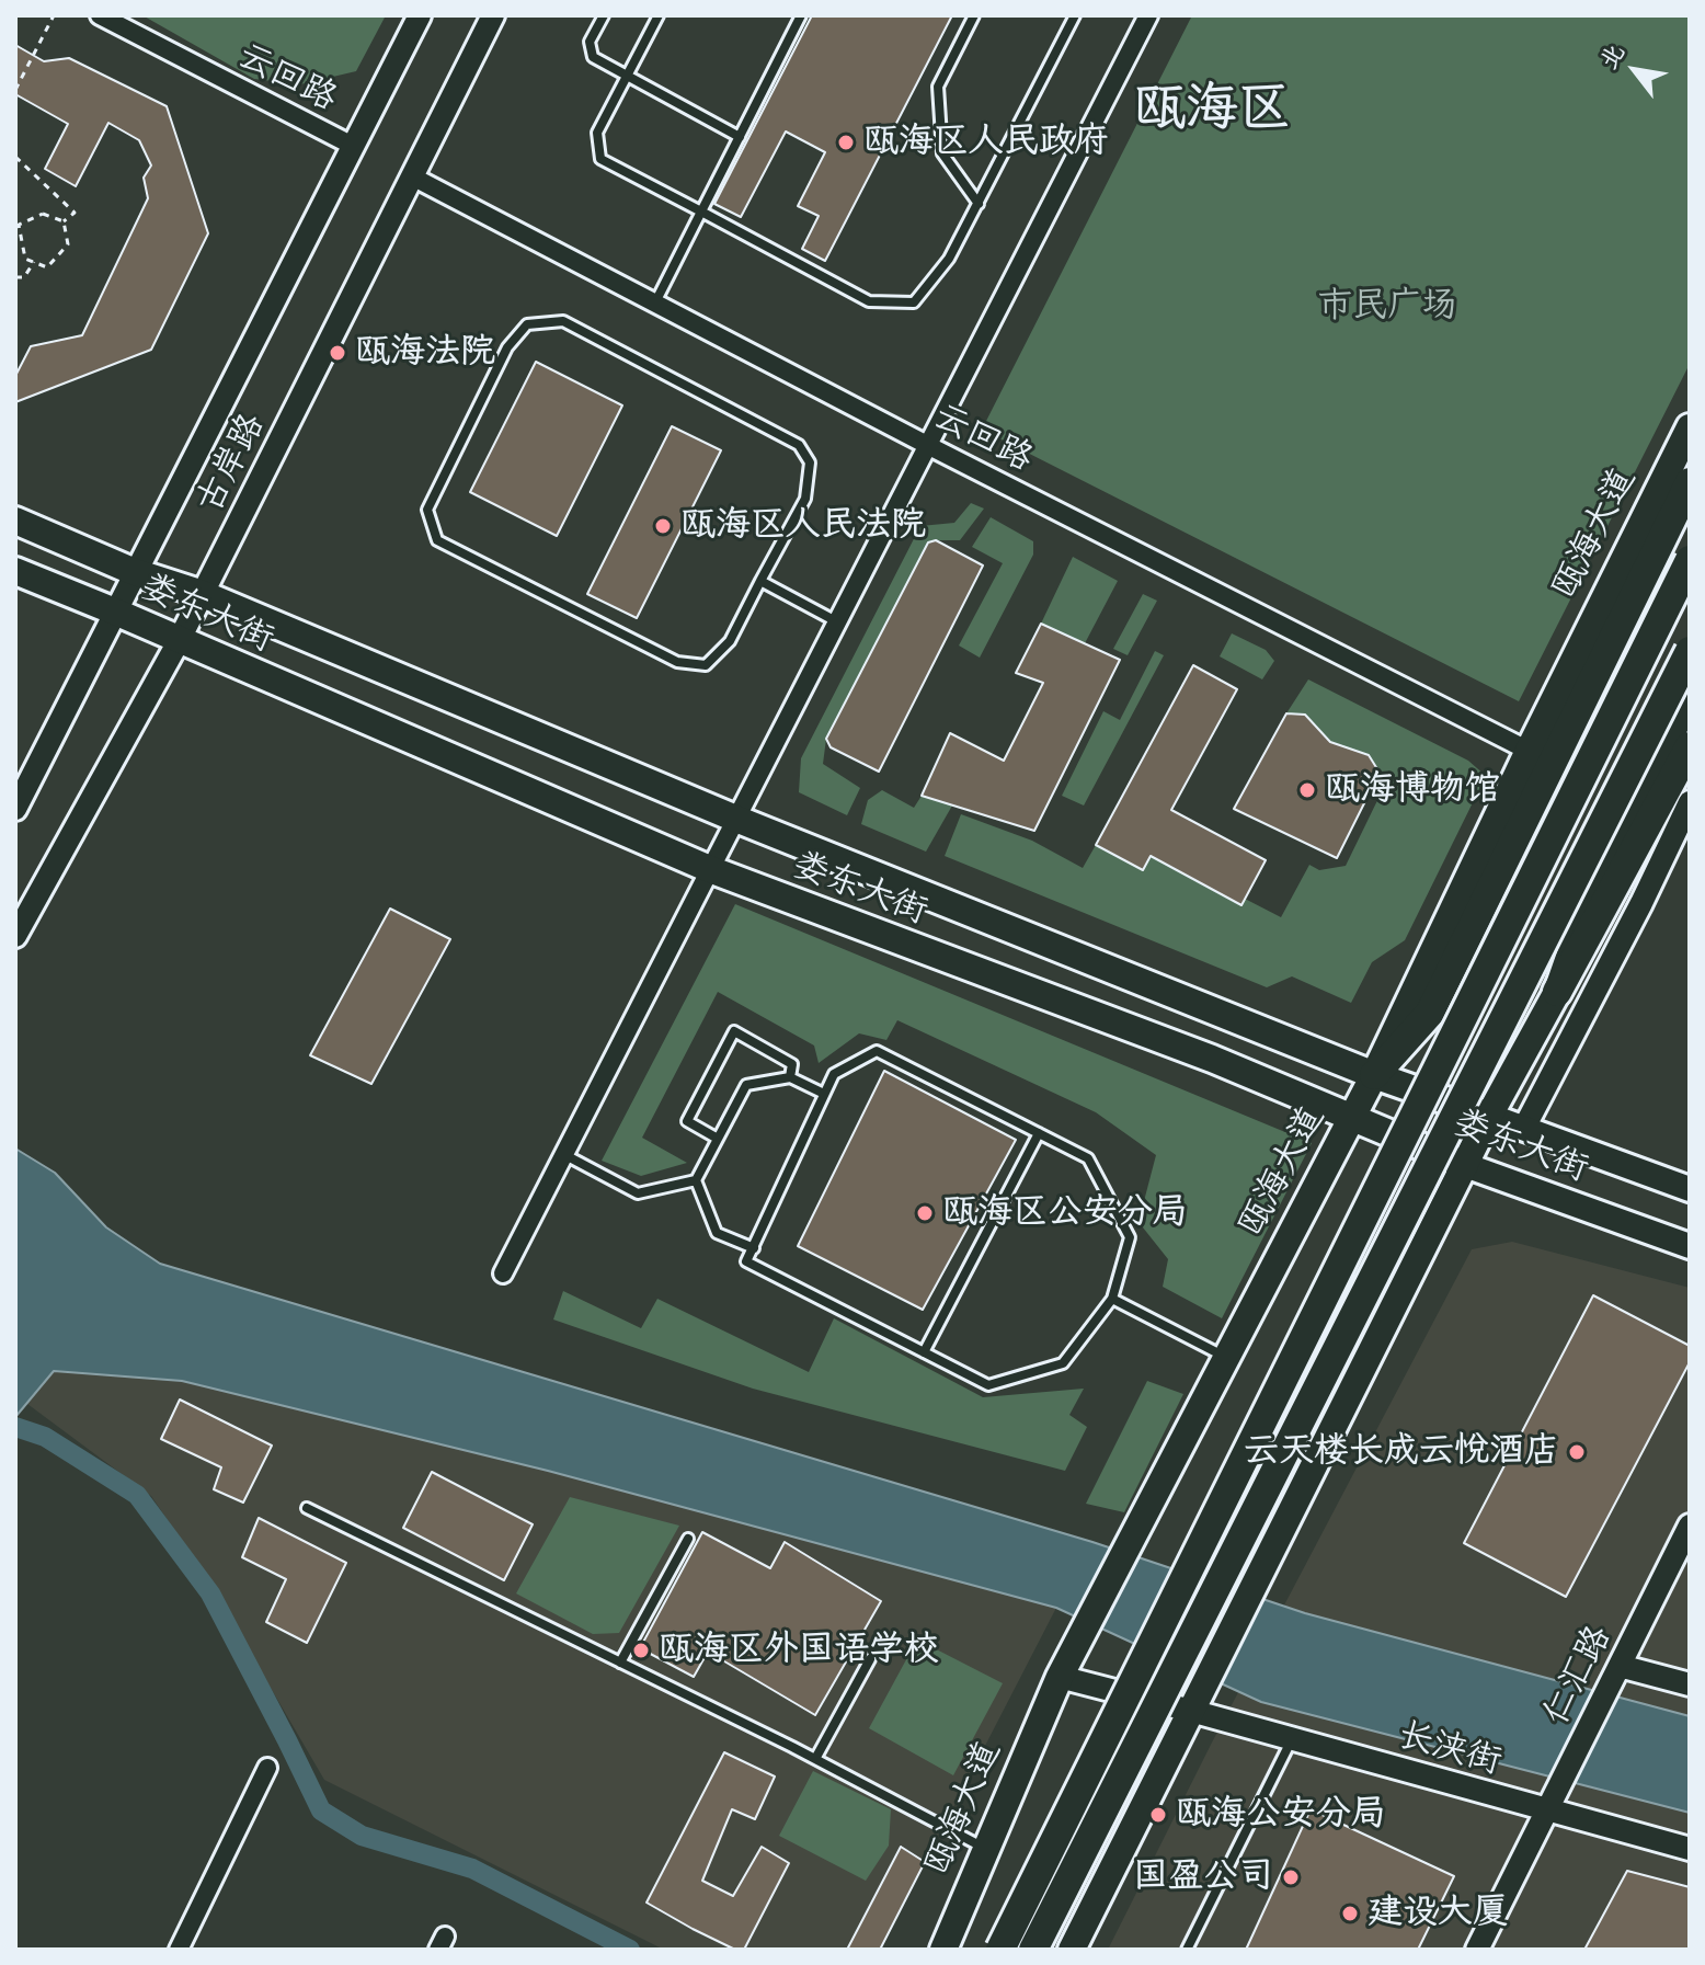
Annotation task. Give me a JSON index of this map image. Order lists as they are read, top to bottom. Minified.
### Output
{"streets":{"main road":["瓯海大道","娄东大街"],"street":["云回路","古岸路","仁汇路","长浃街"]},"crossings":[["云回路","古岸路"],["云回路","瓯海大道"],["古岸路","娄东大街"],["瓯海大道","娄东大街"],["瓯海大道","长浃街"],["仁汇路","长浃街"]],"districts":["瓯海区"],"parks":["市民广场"],"places":["瓯海区人民政府","瓯海法院","瓯海区人民法院","瓯海博物馆","瓯海区公安分局","云天楼长成云悦酒店","瓯海区外国语学校","瓯海公安分局","国盈公司","建设大厦"],"north":"top left"}
